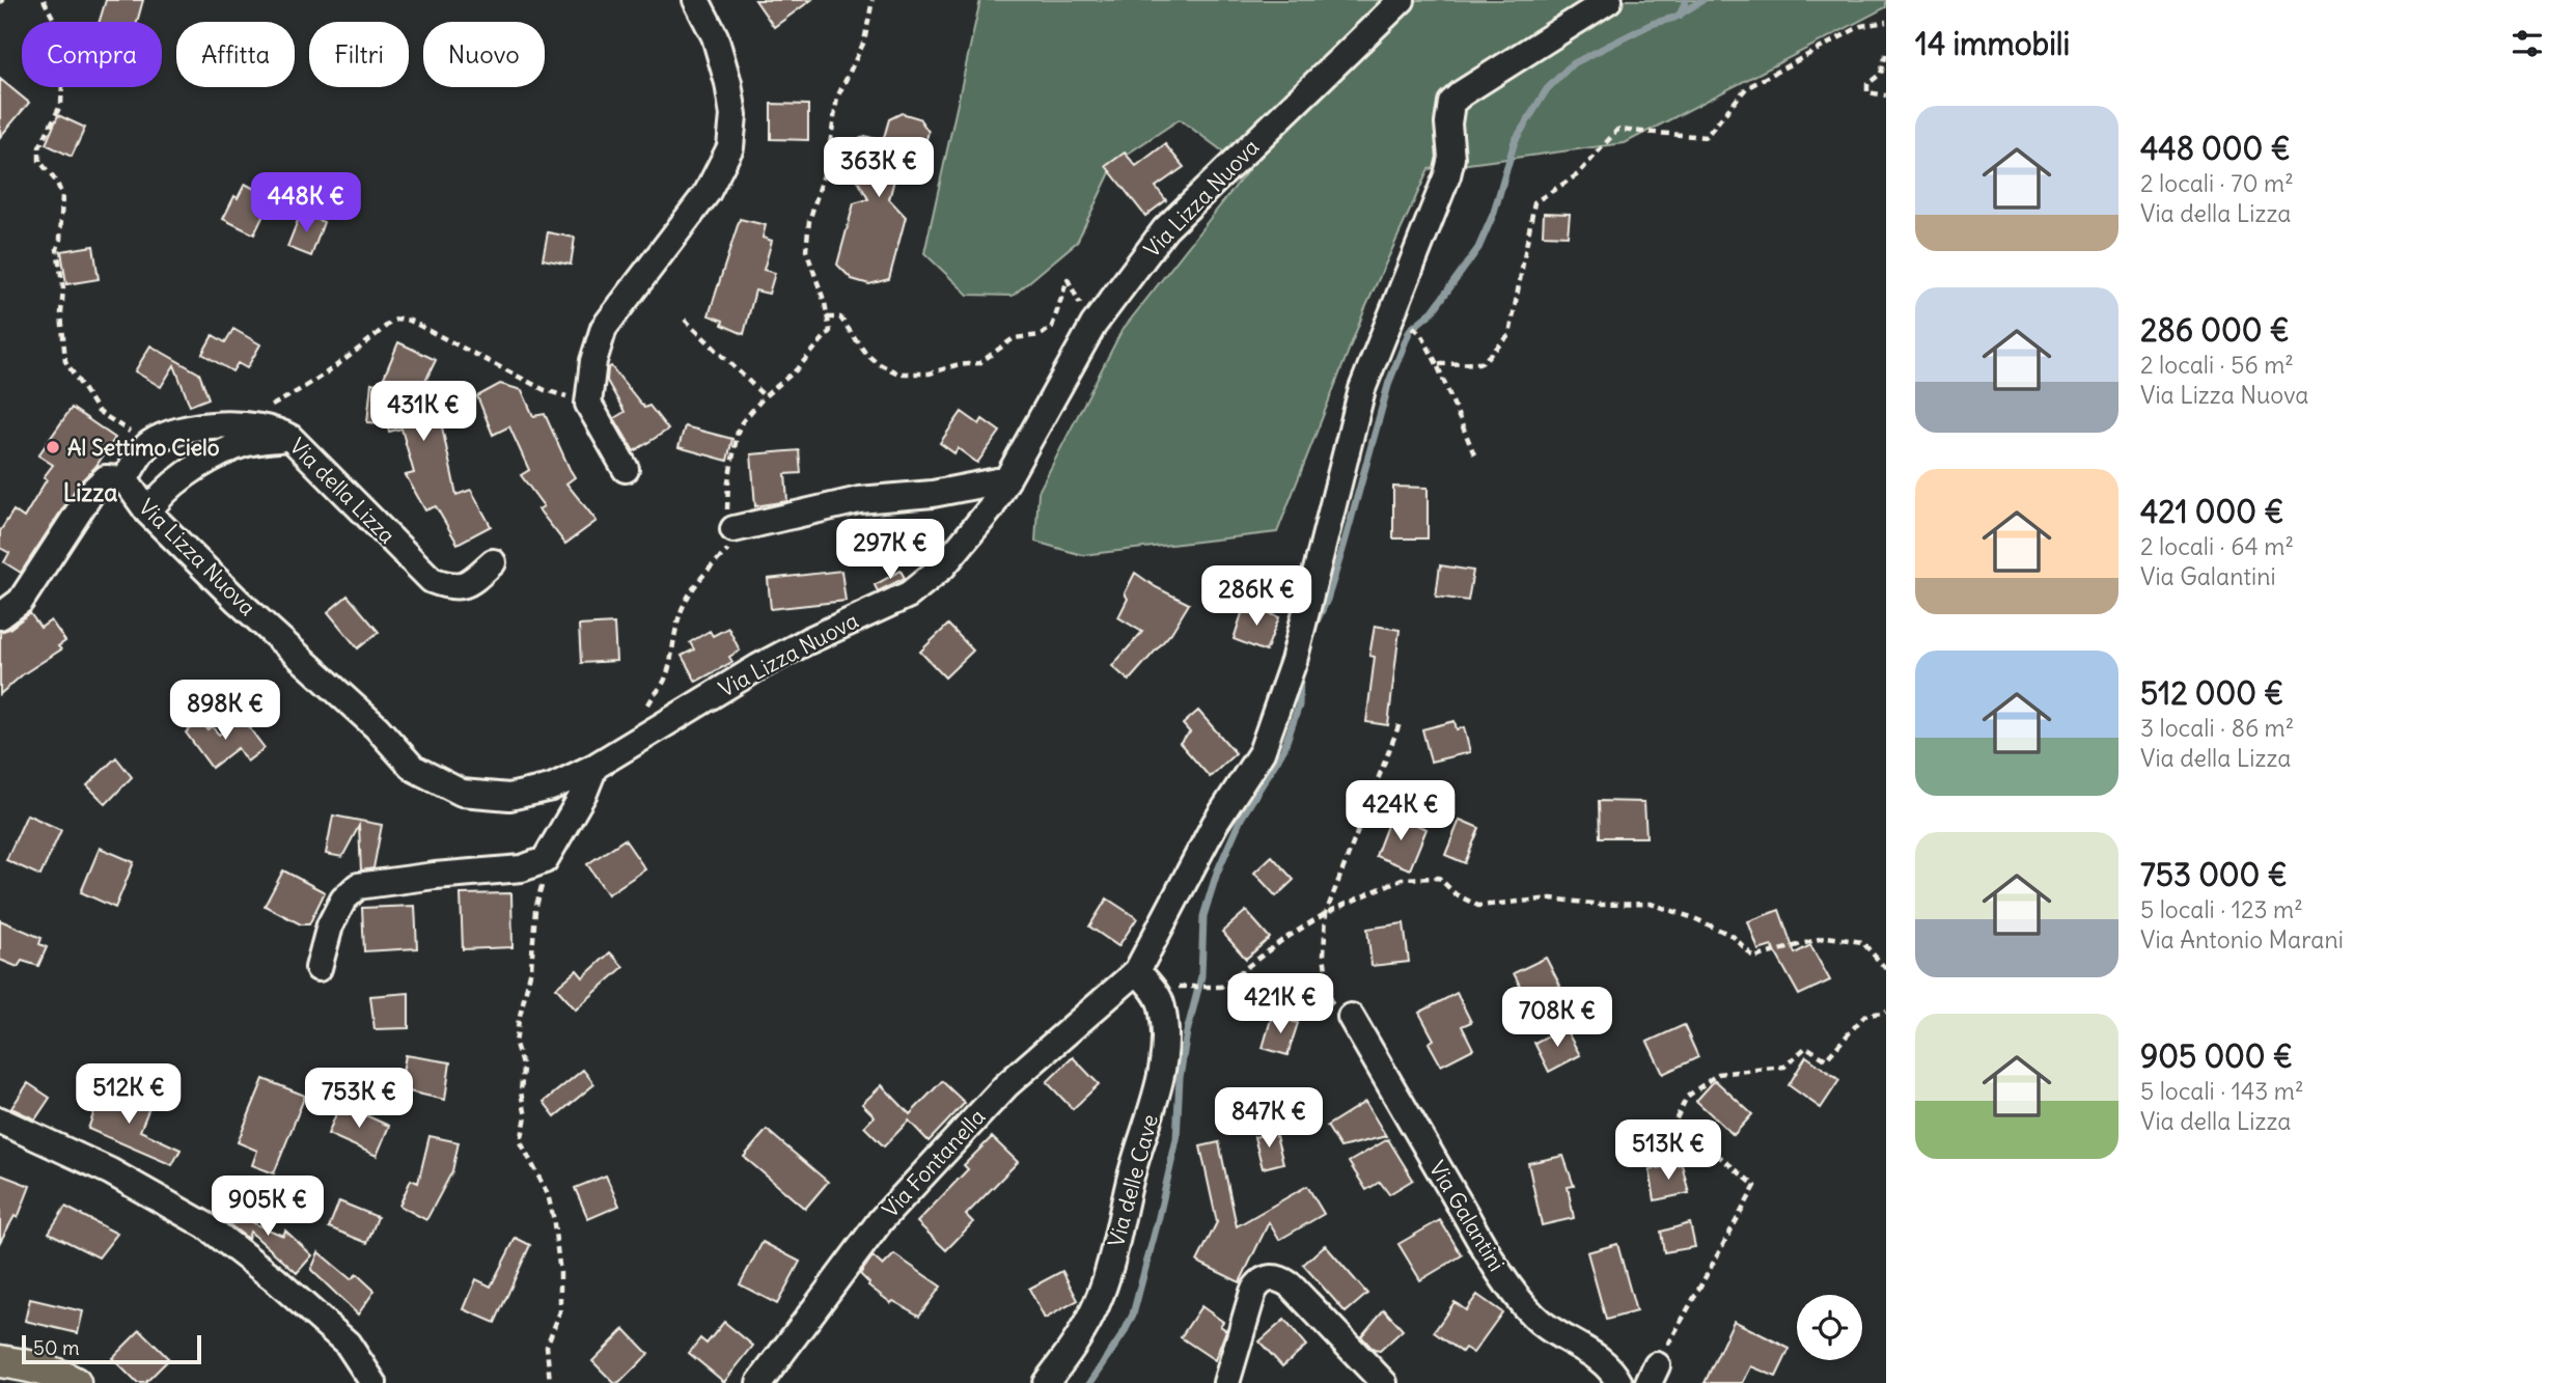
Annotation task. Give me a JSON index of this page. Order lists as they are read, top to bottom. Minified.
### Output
{"streets":{"street":["Via Lizza Nuova","Via della Lizza","Via Fontanella","Via delle Cave","Via Galantini"]},"crossings":[["Via Fontanella","Via delle Cave"]],"districts":["Lizza"],"places":["Al Settimo Cielo"],"scale_bar":"50 m","page":{"heading":"14 immobili","chip":["Compra","Affitta","Filtri","Nuovo"],"list":[{"name":"448 000 €","note":"2 locali · 70 m² · Via della Lizza"},{"name":"286 000 €","note":"2 locali · 56 m² · Via Lizza Nuova"},{"name":"421 000 €","note":"2 locali · 64 m² · Via Galantini"},{"name":"512 000 €","note":"3 locali · 86 m² · Via della Lizza"},{"name":"753 000 €","note":"5 locali · 123 m² · Via Antonio Marani"},{"name":"905 000 €","note":"5 locali · 143 m² · Via della Lizza"}],"price":["363K €","448K €","431K €","297K €","286K €","898K €","424K €","421K €","708K €","512K €","753K €","847K €","513K €","905K €"],"scale":"50 m"}}
